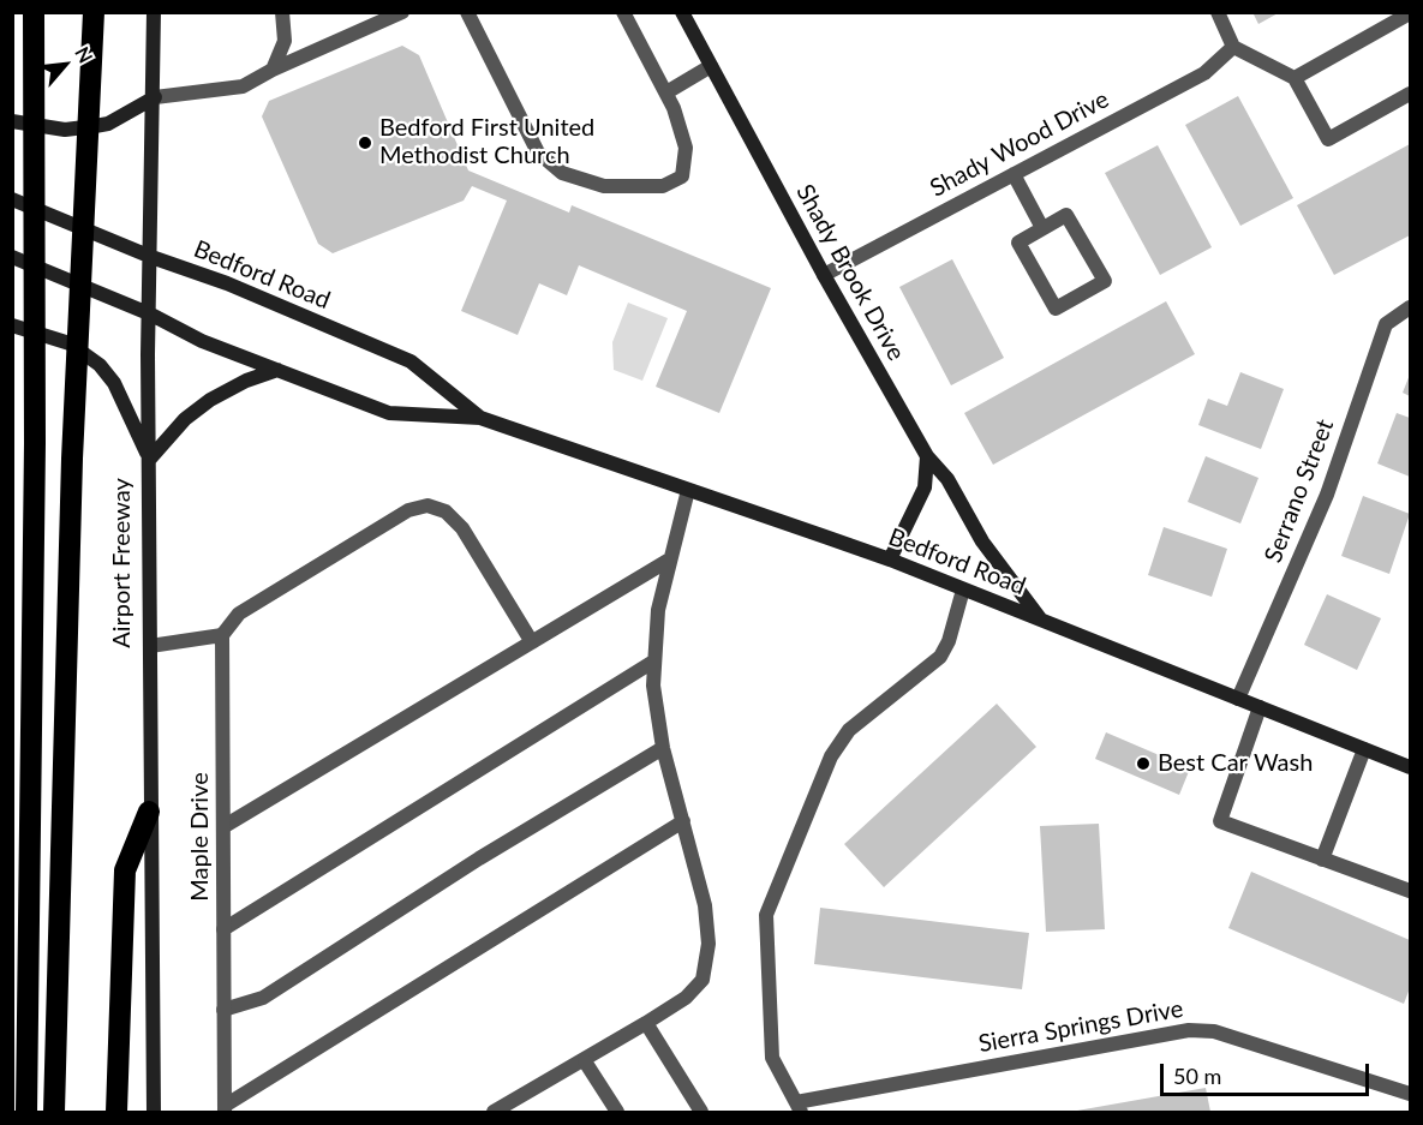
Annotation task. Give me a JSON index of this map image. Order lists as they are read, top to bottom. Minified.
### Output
{"streets":{"main road":["Shady Brook Drive","Bedford Road","Airport Freeway"],"street":["Shady Wood Drive","Serrano Street","Maple Drive","Sierra Springs Drive"]},"crossings":[["Shady Wood Drive","Shady Brook Drive"],["Shady Brook Drive","Bedford Road"],["Bedford Road","Serrano Street"],["Bedford Road","Airport Freeway"],["Bedford Road","Sierra Springs Drive"]],"places":["Bedford First United Methodist Church","Best Car Wash"],"scale_bar":"50 m","north":"top right"}
